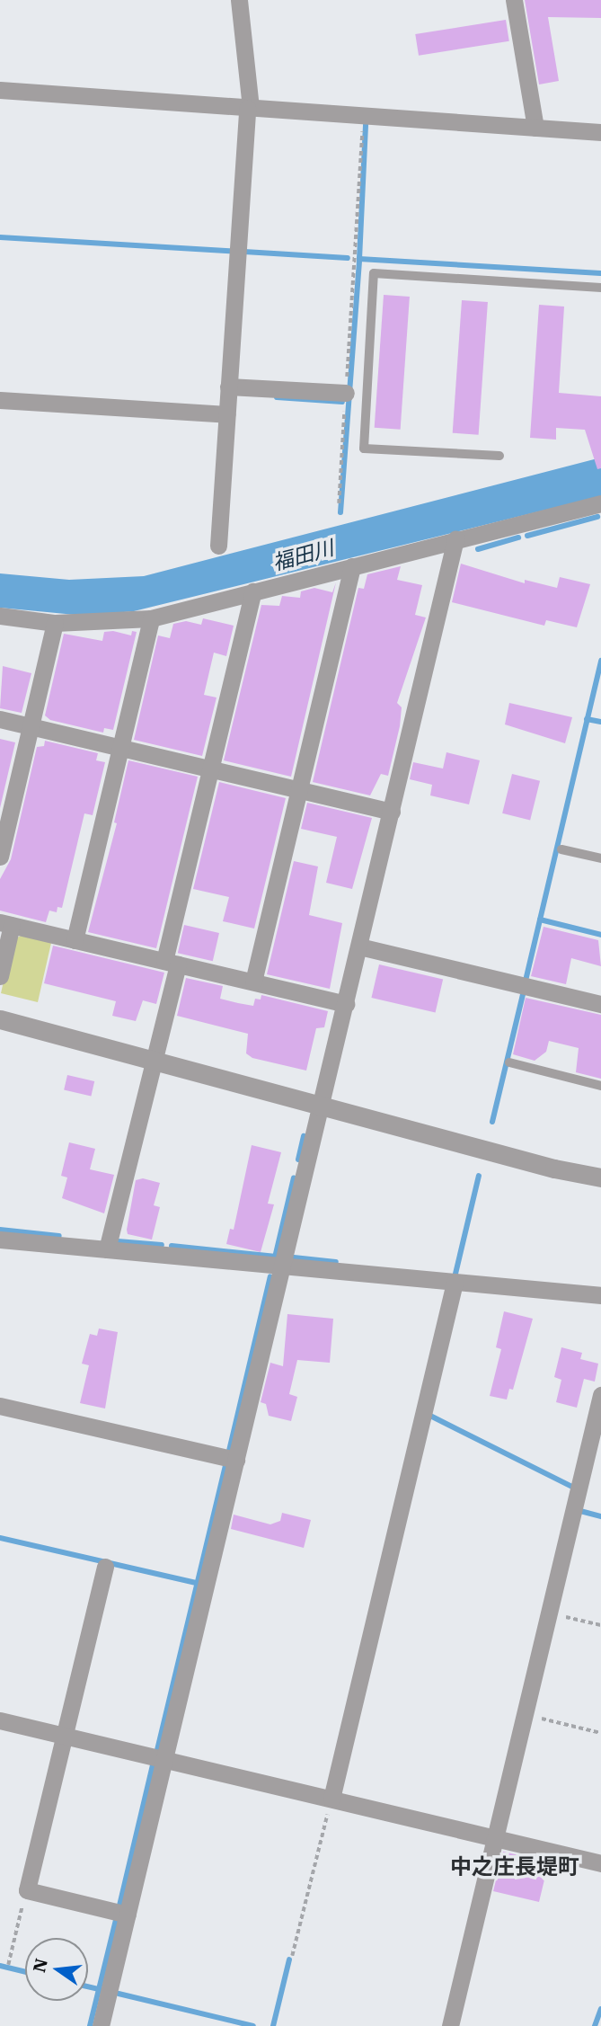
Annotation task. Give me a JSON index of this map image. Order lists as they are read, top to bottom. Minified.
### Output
{"districts":["中之庄長堤町"],"water":["福田川"],"north":"left"}
